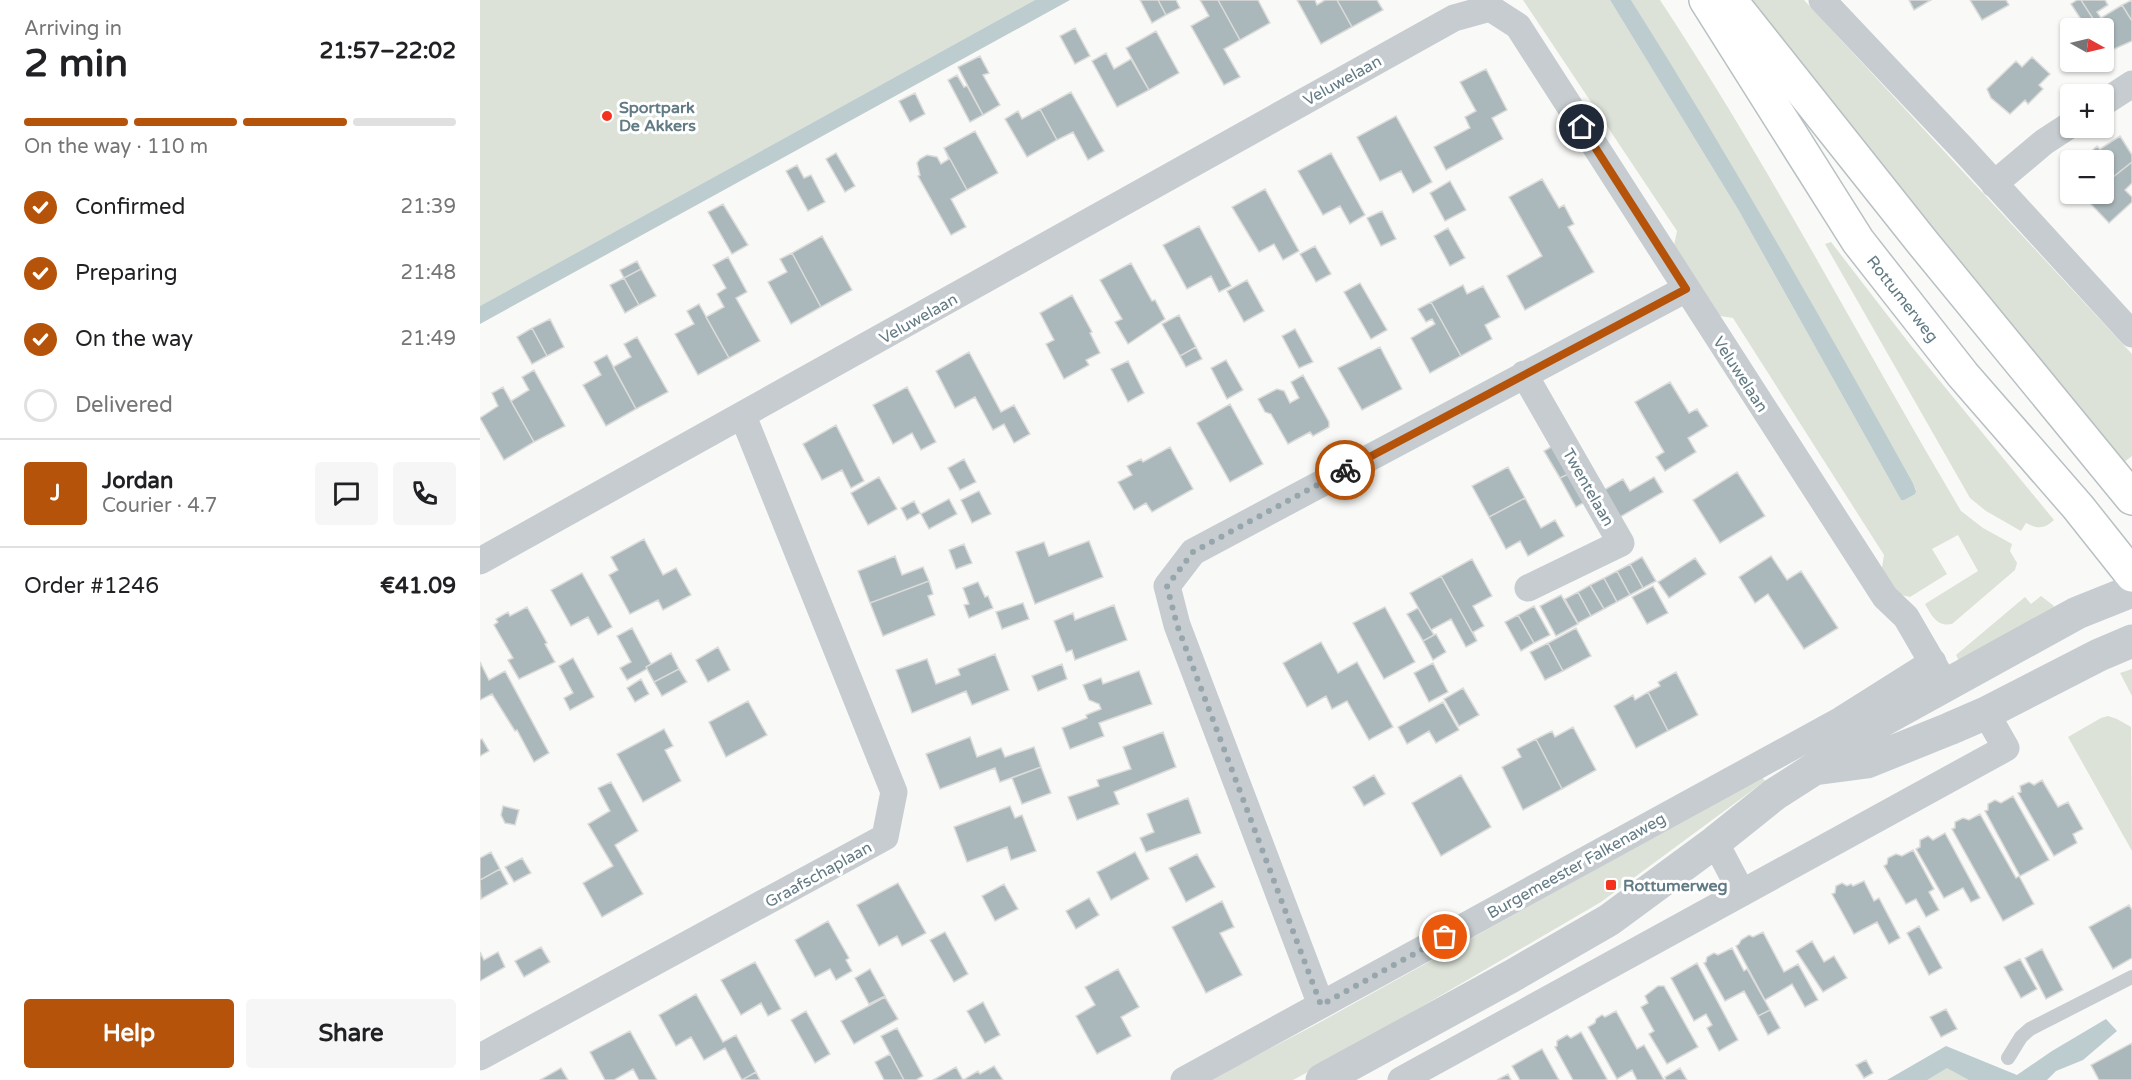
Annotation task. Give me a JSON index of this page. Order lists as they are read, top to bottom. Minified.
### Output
{"streets":{"main road":["Rottumerweg"],"street":["Veluwelaan","Twentelaan","Burgemeester Falkenaweg","Graafschaplaan"]},"crossings":[["Veluwelaan","Burgemeester Falkenaweg"],["Veluwelaan","Graafschaplaan"]],"places":{"other":["Sportpark De Akkers"],"transit":["Rottumerweg"]},"north":"right","page":{"heading":["2 min","Arriving in","21:57–22:02"],"panel":["Jordan","Courier · 4.7","Order #1246","€41.09"],"map_buttons":["+","−"],"bar":"On the way · 110 m","list":[["Confirmed","21:39"],["Preparing","21:48"],["On the way","21:49"],"Delivered"],"round":"J","buttons":["Help","Share"]}}
